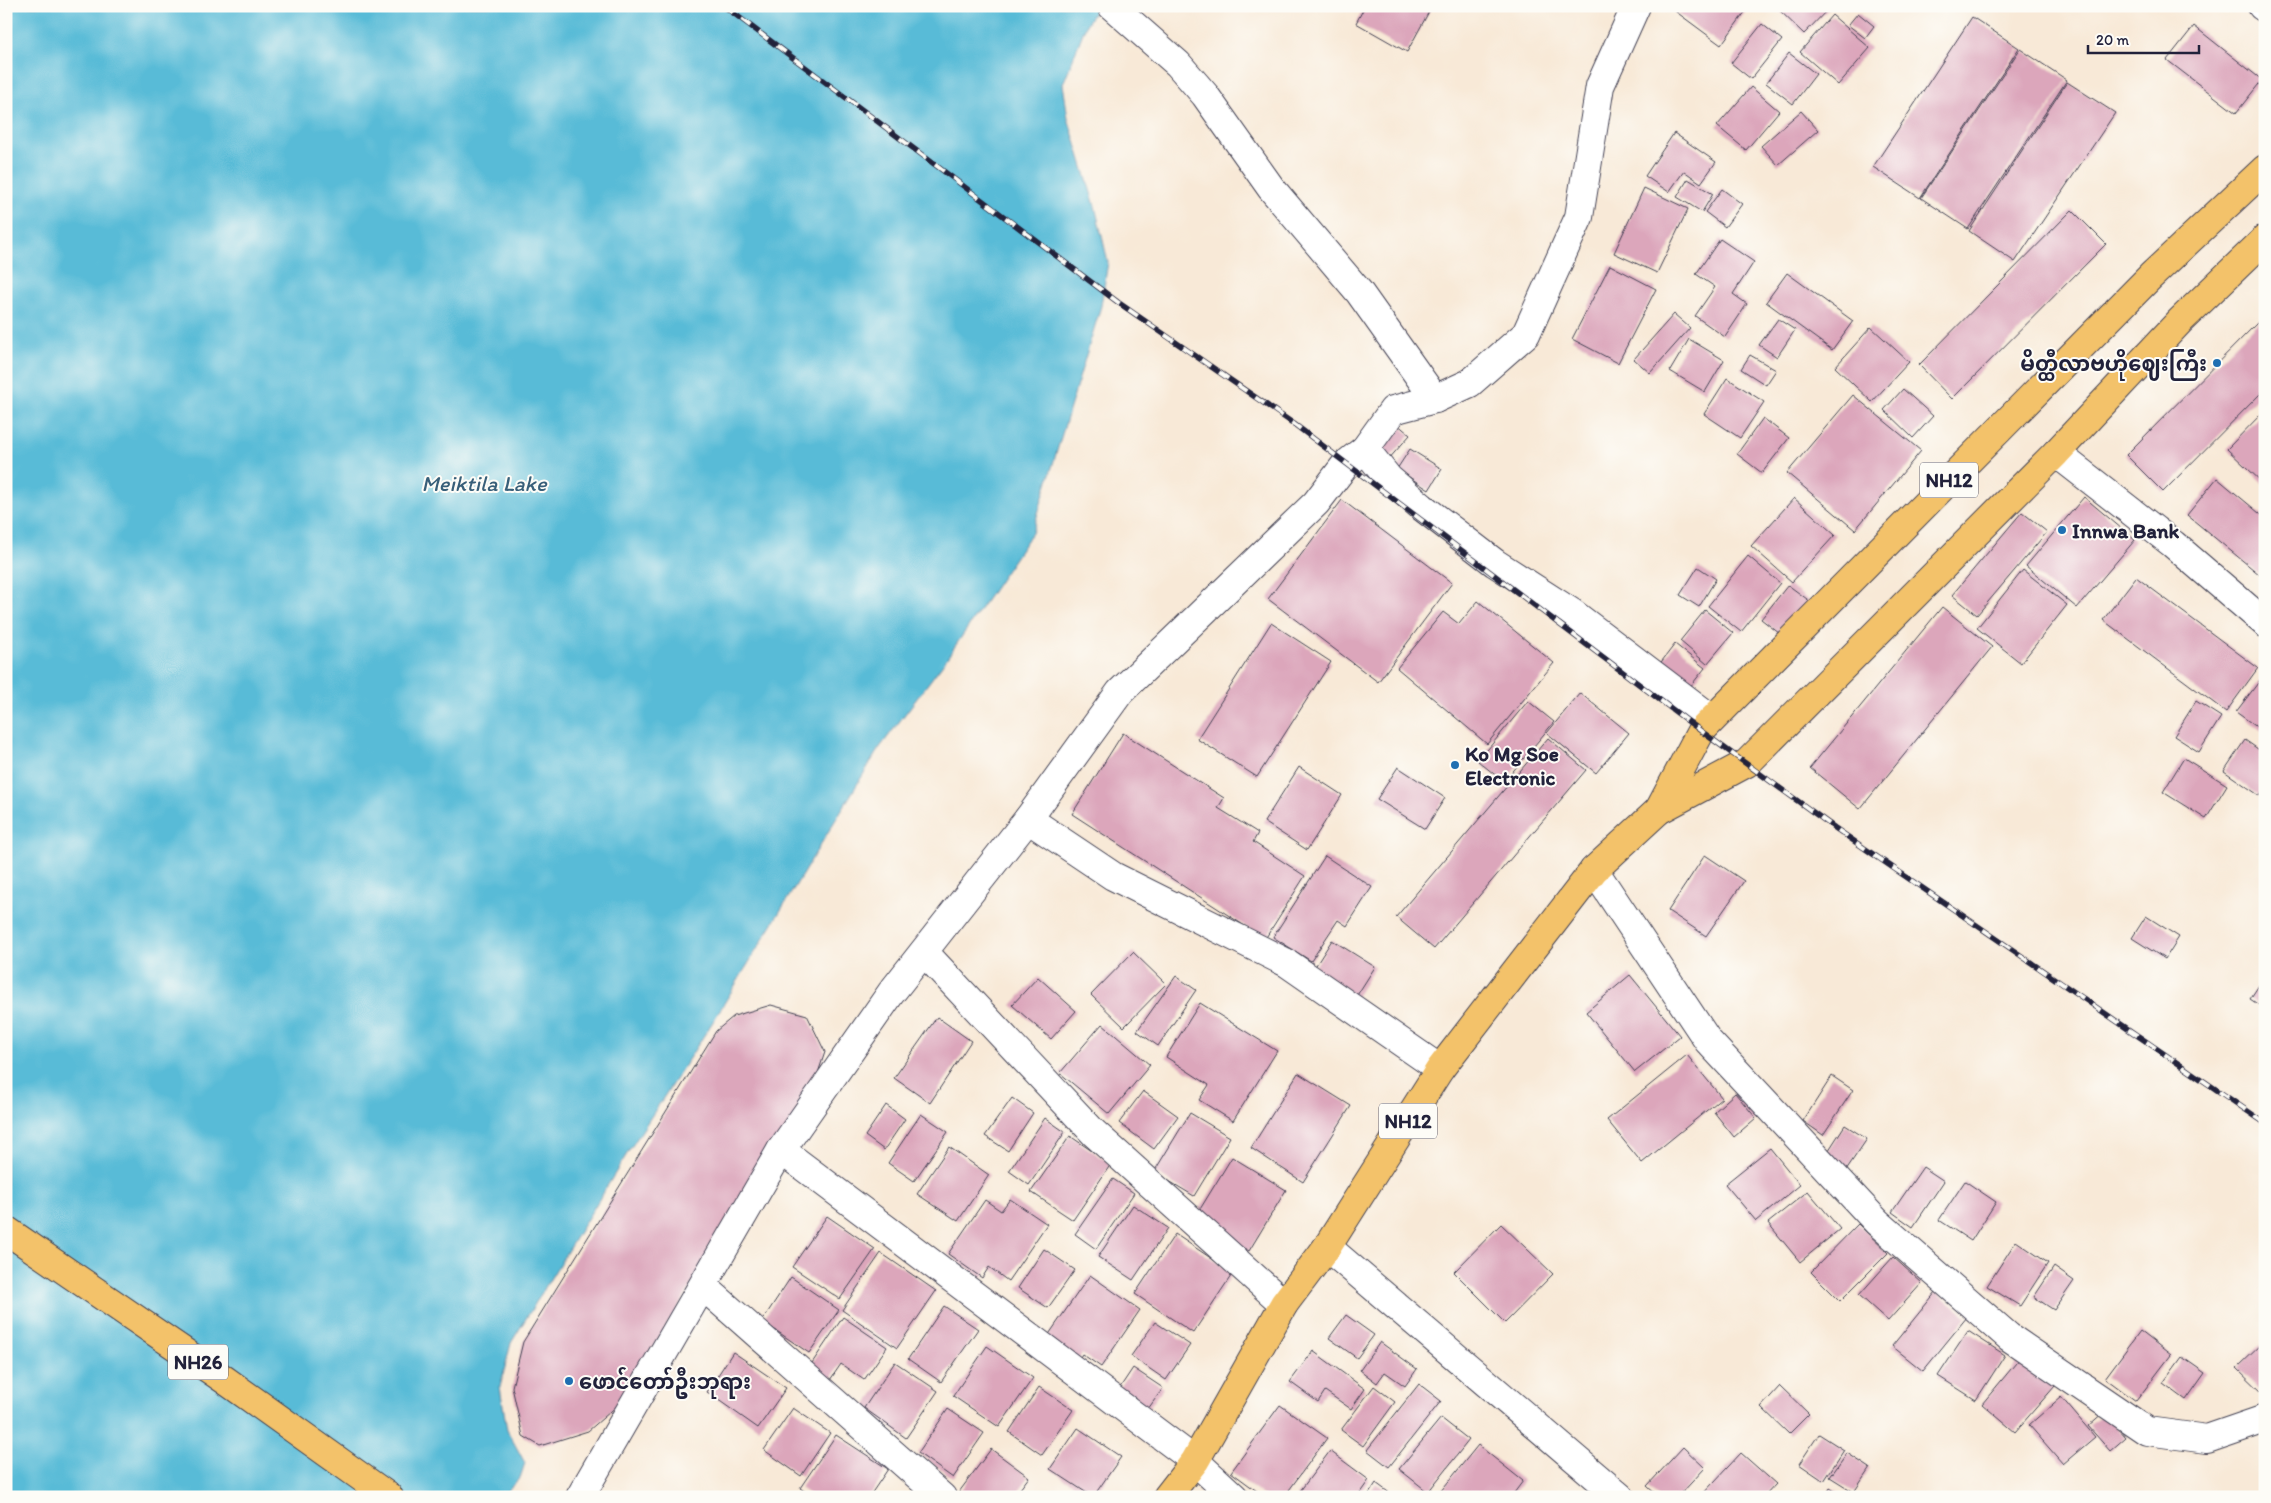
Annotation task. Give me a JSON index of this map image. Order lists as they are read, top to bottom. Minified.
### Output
{"streets":{"highway":["NH12","NH26"]},"water":["Meiktila Lake"],"places":["မိတ္ထီလာဗဟိုဈေးကြီး","Innwa Bank","Ko Mg Soe Electronic","ဖောင်တော်ဦးဘုရား"],"scale_bar":"20 m"}
